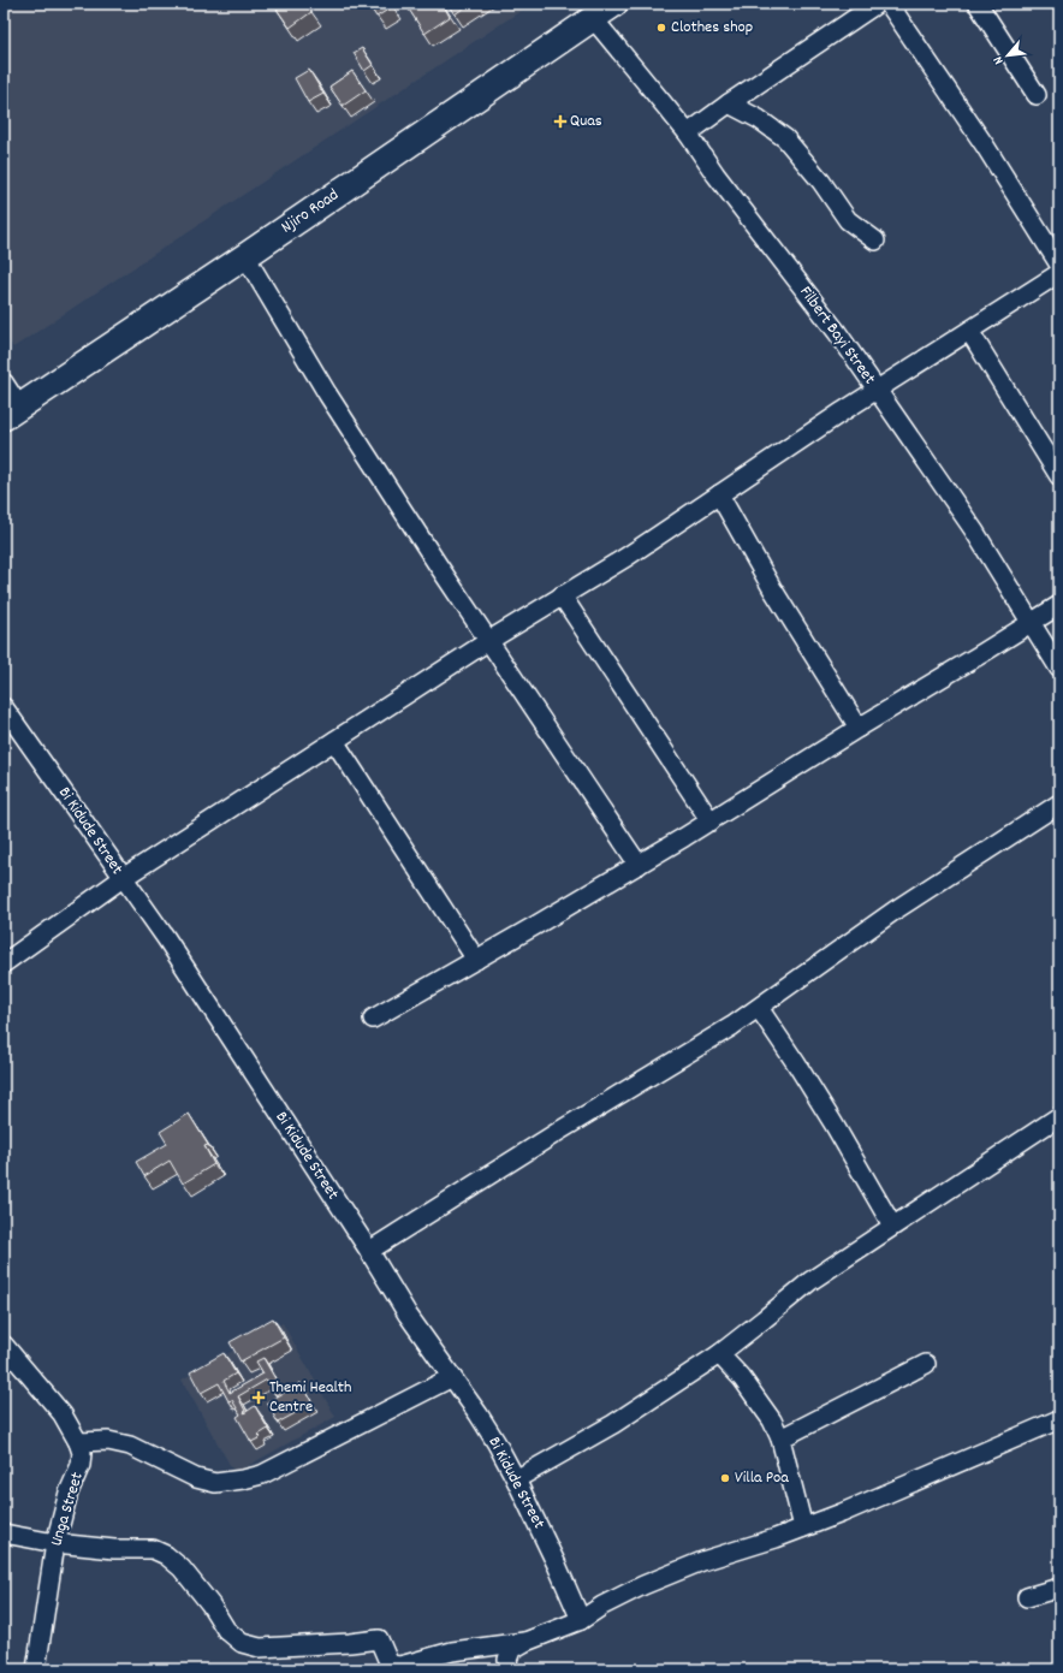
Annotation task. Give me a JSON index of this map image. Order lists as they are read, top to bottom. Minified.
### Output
{"streets":{"street":["Njiro Road","Filbert Bayi Street","Bi Kidude Street","Unga Street"]},"crossings":[["Njiro Road","Filbert Bayi Street"]],"places":{"other":["Clothes shop","Villa Poa"],"health":["Quas","Themi Health Centre"]},"north":"bottom left"}
